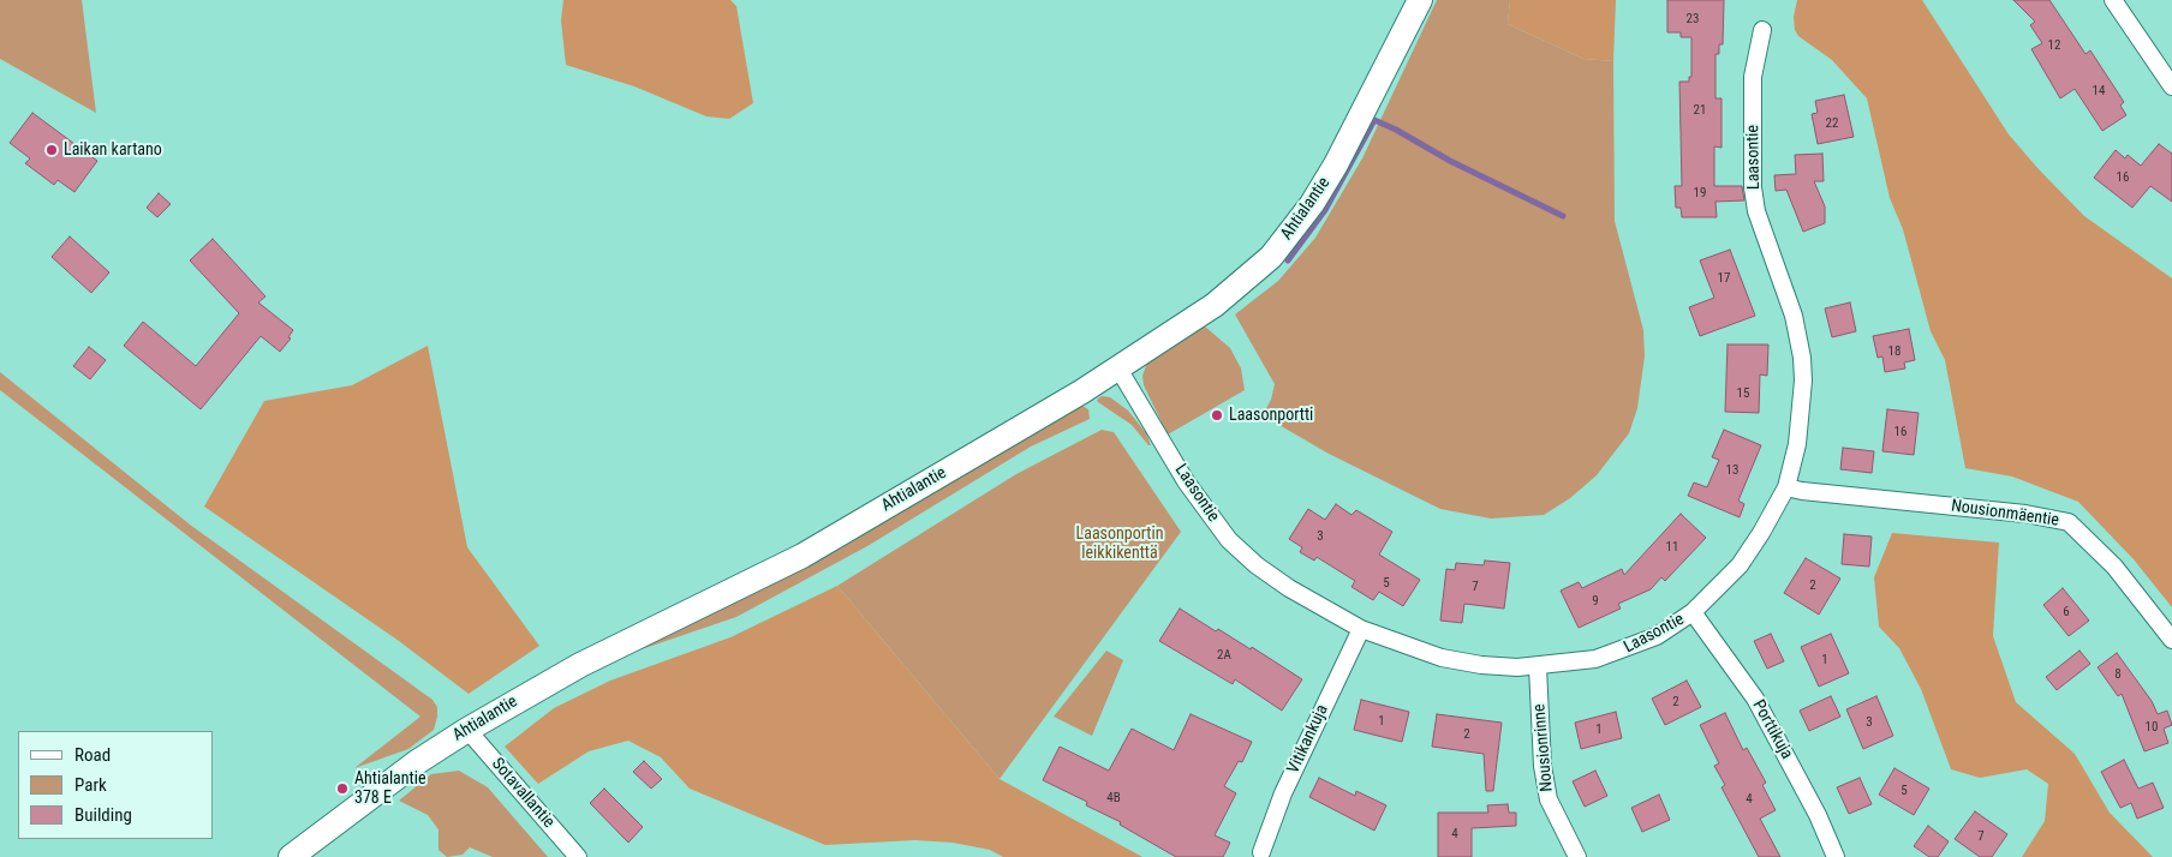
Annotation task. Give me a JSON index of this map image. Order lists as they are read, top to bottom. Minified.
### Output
{"streets":{"street":["Laasontie","Ahtialantie","Nousionmäentie","Porttikuja","Vitikankuja","Nousionrinne","Sotavallantie"]},"crossings":[["Laasontie","Ahtialantie"],["Laasontie","Nousionmäentie"],["Laasontie","Porttikuja"],["Laasontie","Vitikankuja"],["Laasontie","Nousionrinne"],["Ahtialantie","Sotavallantie"]],"parks":["Laasonportin leikkikenttä"],"places":["Laikan kartano","Laasonportti","Ahtialantie 378 E"],"house_numbers":["23","12","14","21","22","16","19","17","18","15","16","13","3","11","5","2","7","9","6","2A","1","8","2","1","3","10","1","2","5","4B","4","4","7"],"legend":["Road","Park","Building"]}
